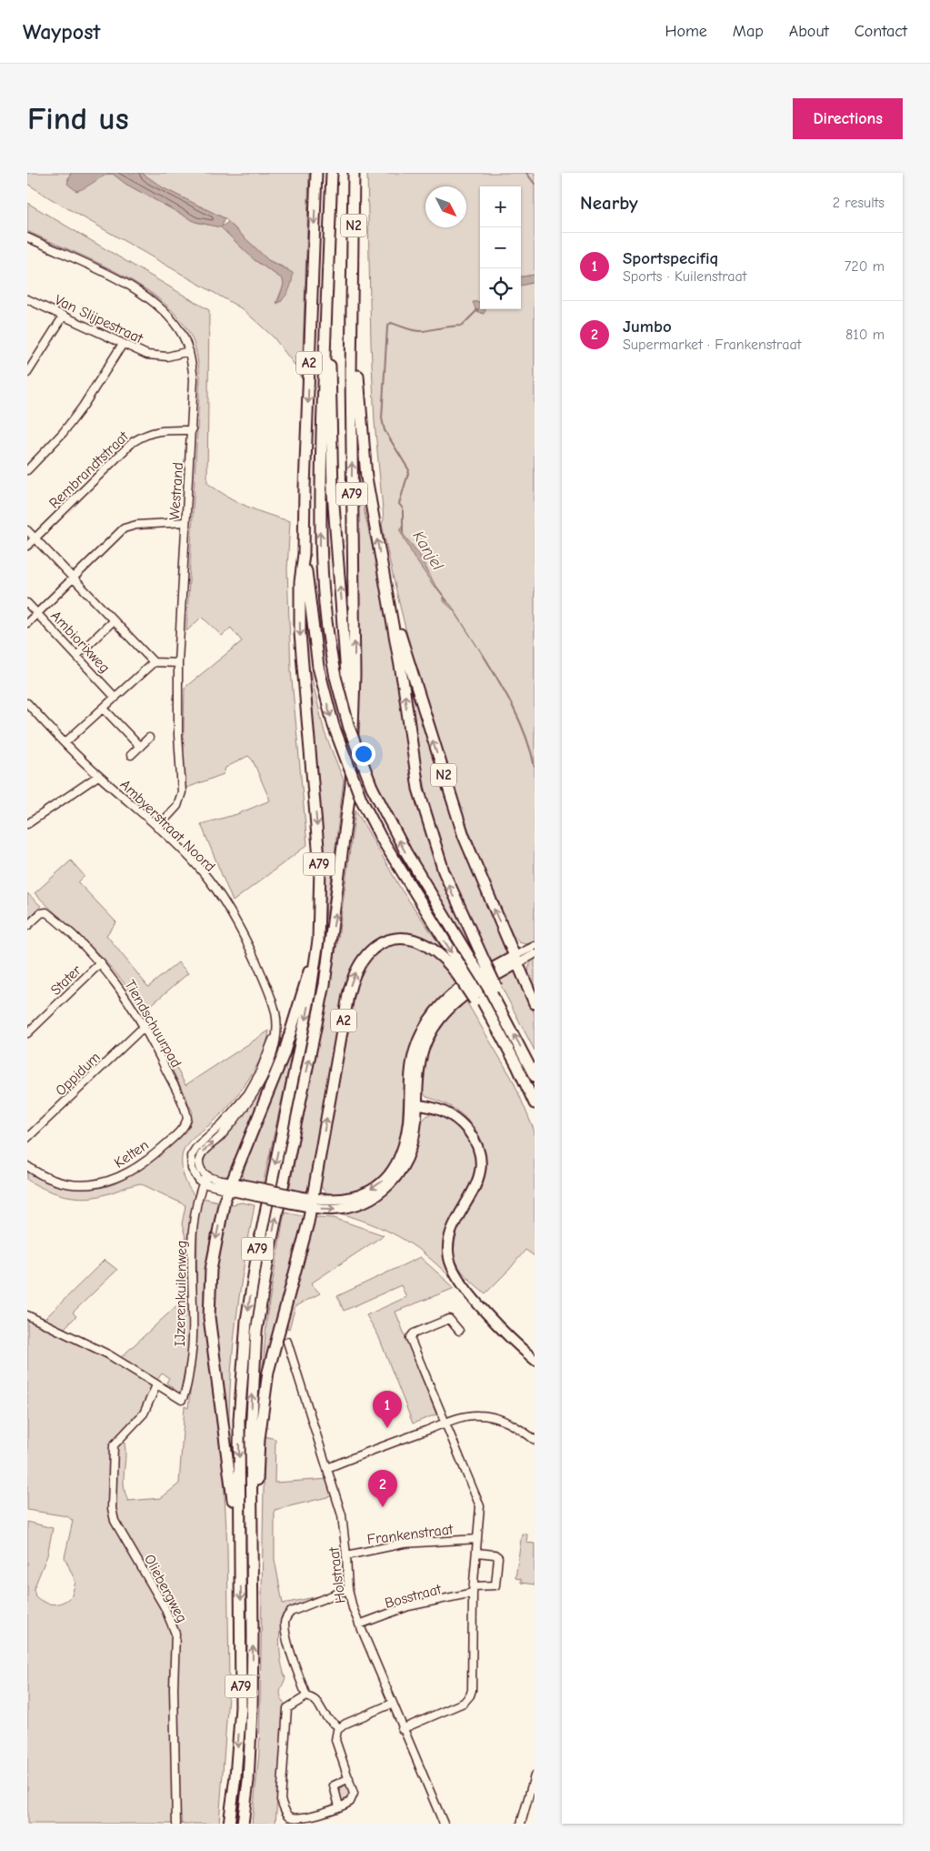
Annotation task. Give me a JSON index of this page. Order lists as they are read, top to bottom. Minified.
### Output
{"streets":{"highway":["N2","A2","A79"],"street":["Van Slijpestraat","Rembrandtstraat","Westrand","Ambiorixweg","Ambyerstraat Noord","Stater","Tiendschuurpad","Oppidum","Kelten","IJzerenkuilenweg","Frankenstraat","Holstraat","Oliebergweg","Bosstraat"]},"crossings":[["N2","A2"],["N2","A79"],["Van Slijpestraat","Westrand"],["A2","A79"],["Rembrandtstraat","Westrand"],["Westrand","Ambyerstraat Noord"],["Ambyerstraat Noord","IJzerenkuilenweg"],["Stater","Tiendschuurpad"],["Tiendschuurpad","Oppidum"],["Tiendschuurpad","Kelten"],["IJzerenkuilenweg","Oliebergweg"],["Frankenstraat","Holstraat"],["Holstraat","Bosstraat"]],"water":["Kanjel"],"north":"bottom right","page":{"header":"Waypost","nav":["Home","Map","About","Contact"],"buttons":"Directions","title":"Find us","heading":["Nearby","2 results"],"map_buttons":["+","−"],"list":[{"mark":"1","name":"Sportspecifiq","note":"Sports · Kuilenstraat","value":"720 m"},{"mark":"2","name":"Jumbo","note":"Supermarket · Frankenstraat","value":"810 m"}],"pins":["1","2"]}}
